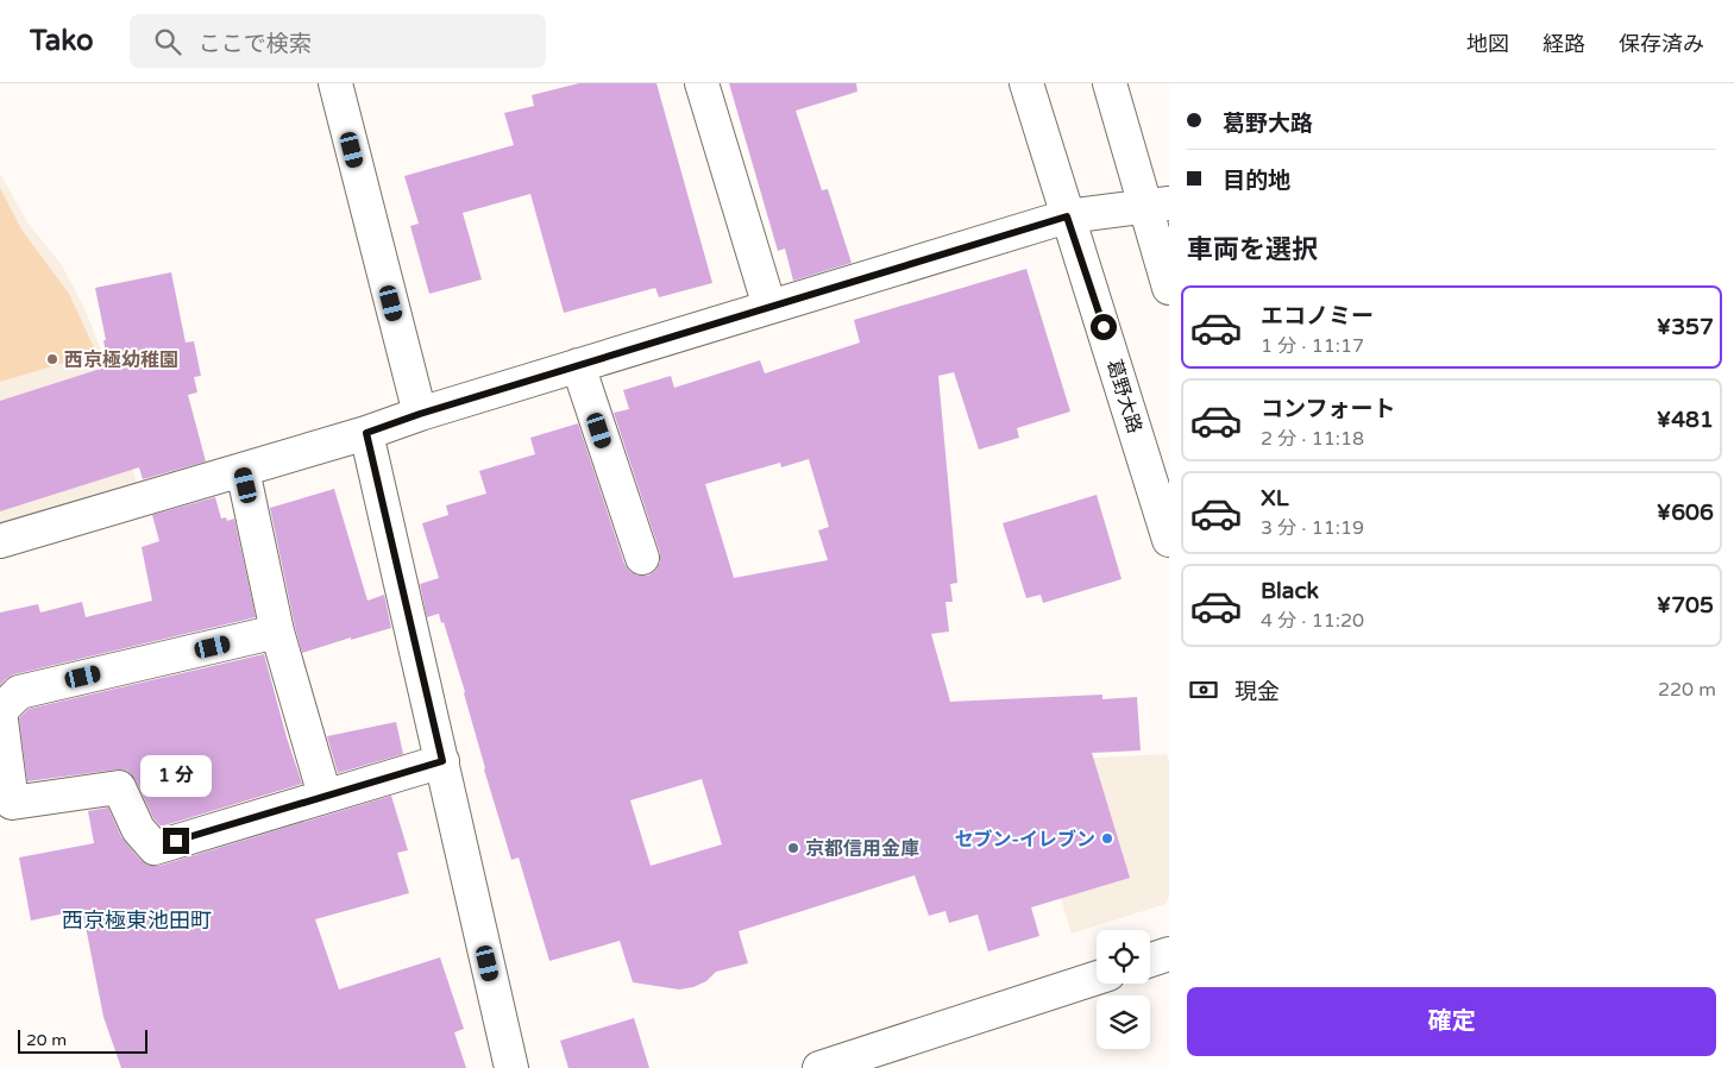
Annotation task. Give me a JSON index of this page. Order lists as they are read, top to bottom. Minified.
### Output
{"streets":{"street":["葛野大路"]},"districts":["西京極東池田町"],"places":["西京極幼稚園","セブン-イレブン","京都信用金庫"],"scale_bar":"20 m","page":{"header":"Tako","search":"ここで検索","nav":["地図","経路","保存済み"],"banner":["葛野大路","目的地"],"heading":"車両を選択","list":[{"name":"エコノミー","note":"1 分 · 11:17","value":"¥357"},{"name":"コンフォート","note":"2 分 · 11:18","value":"¥481"},{"name":"XL","note":"3 分 · 11:19","value":"¥606"},{"name":"Black","note":"4 分 · 11:20","value":"¥705"}],"pay":["現金","220 m"],"bubble":"1 分","buttons":"確定","scale":"20 m"}}
